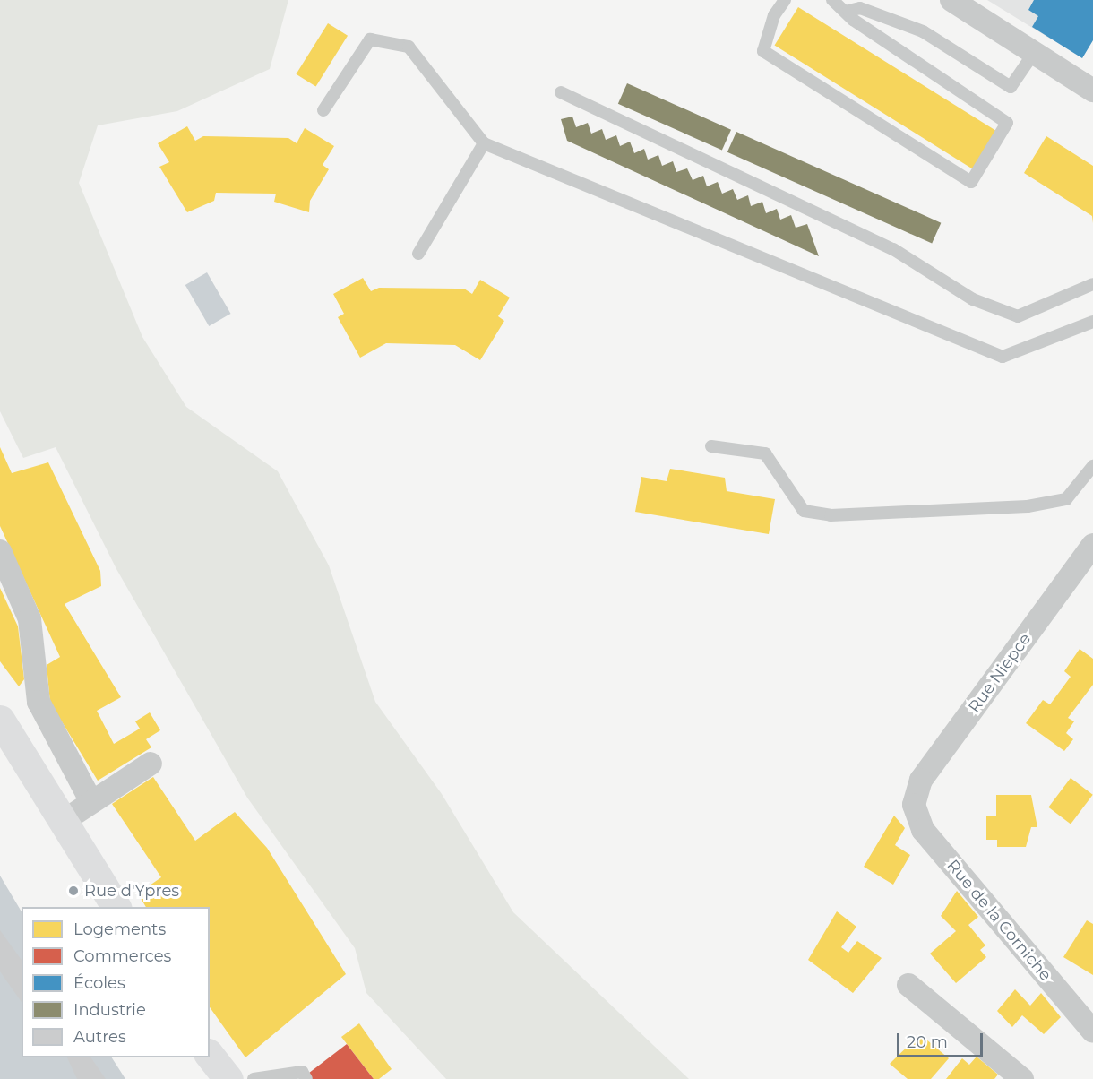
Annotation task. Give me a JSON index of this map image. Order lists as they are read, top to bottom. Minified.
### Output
{"streets":{"street":["Rue Niepce","Rue de la Corniche"]},"crossings":[["Rue Niepce","Rue de la Corniche"]],"places":["Rue d'Ypres"],"legend":["Logements","Commerces","Écoles","Industrie","Autres"],"scale_bar":"20 m"}
